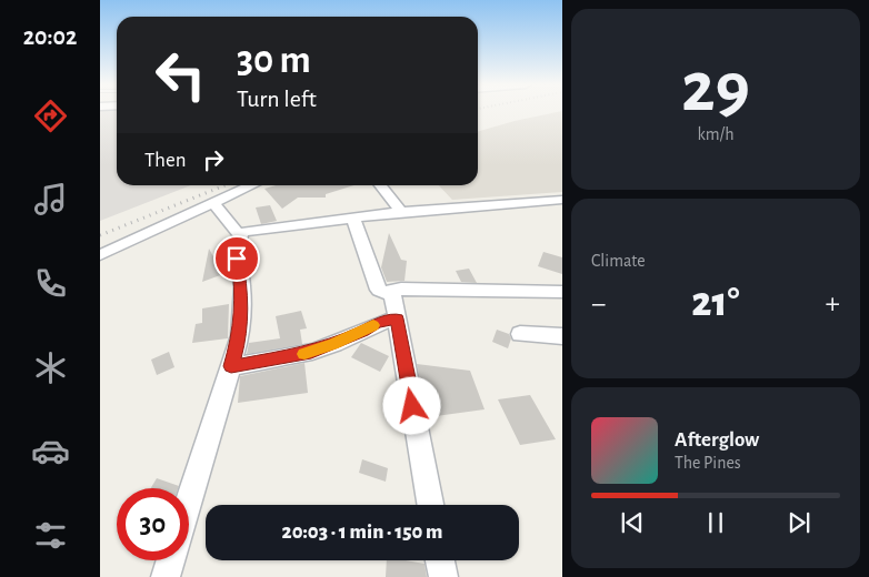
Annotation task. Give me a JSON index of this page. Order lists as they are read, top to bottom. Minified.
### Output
{"page":{"tabs":"20:02","tile":[["29","km/h"],"Climate"],"turn":["30 m","Turn left"],"then":"Then","heat":["−","21°","+"],"song":["Afterglow","The Pines"],"limit":"30","trip":"20:03 · 1 min · 150 m"}}
